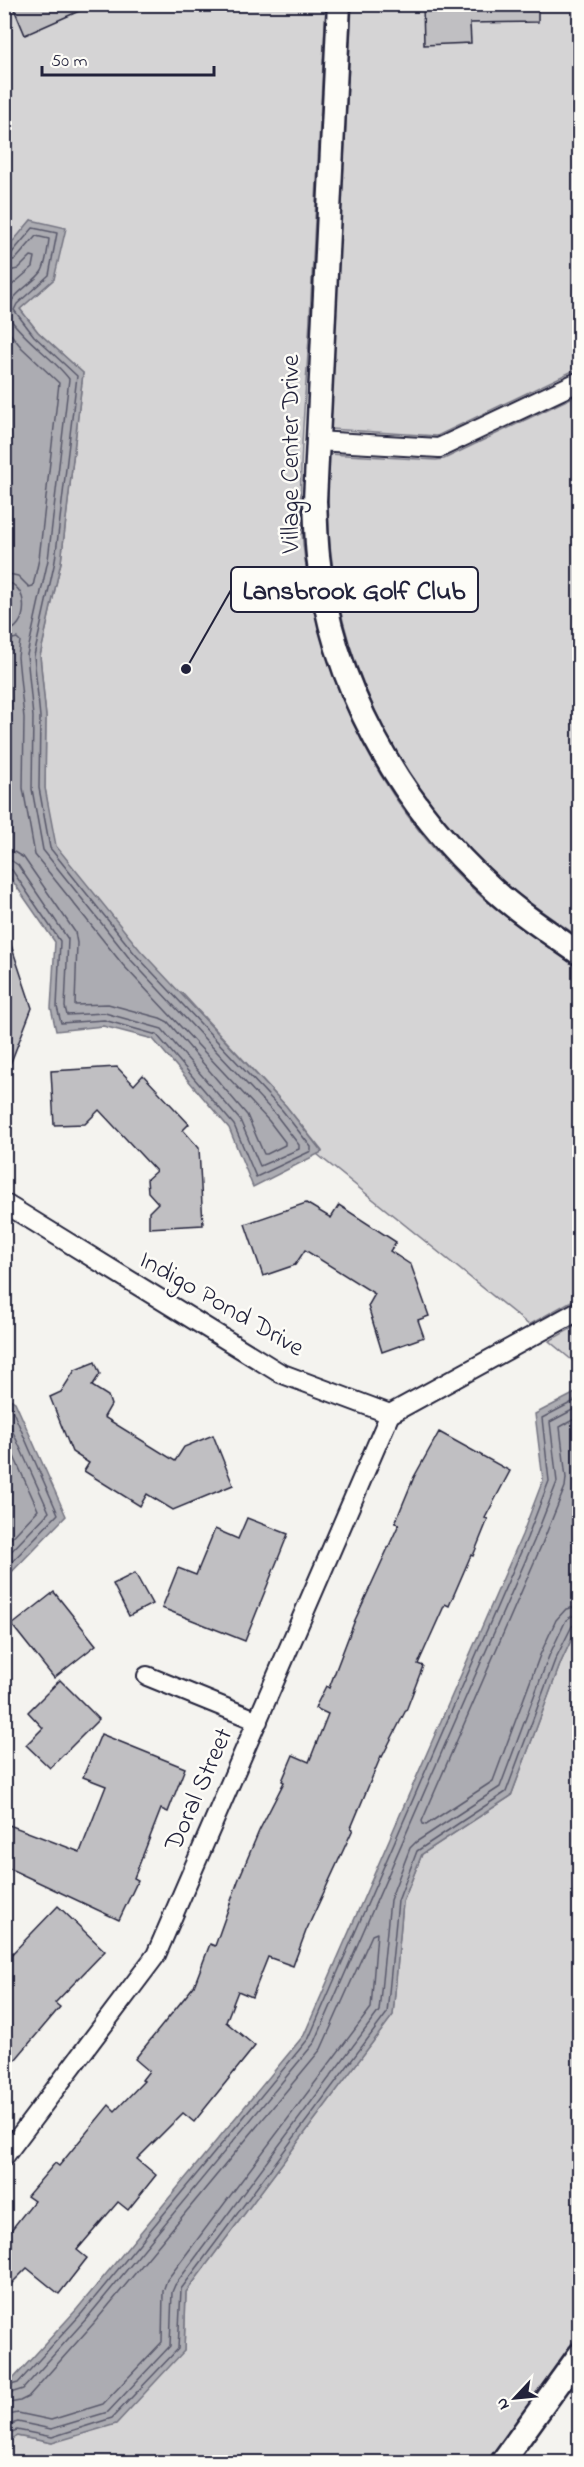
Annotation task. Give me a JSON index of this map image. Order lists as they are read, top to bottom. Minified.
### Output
{"streets":{"street":["Village Center Drive","Indigo Pond Drive","Doral Street"]},"crossings":[["Indigo Pond Drive","Doral Street"]],"places":["Lansbrook Golf Club"],"scale_bar":"50 m","north":"bottom left"}
